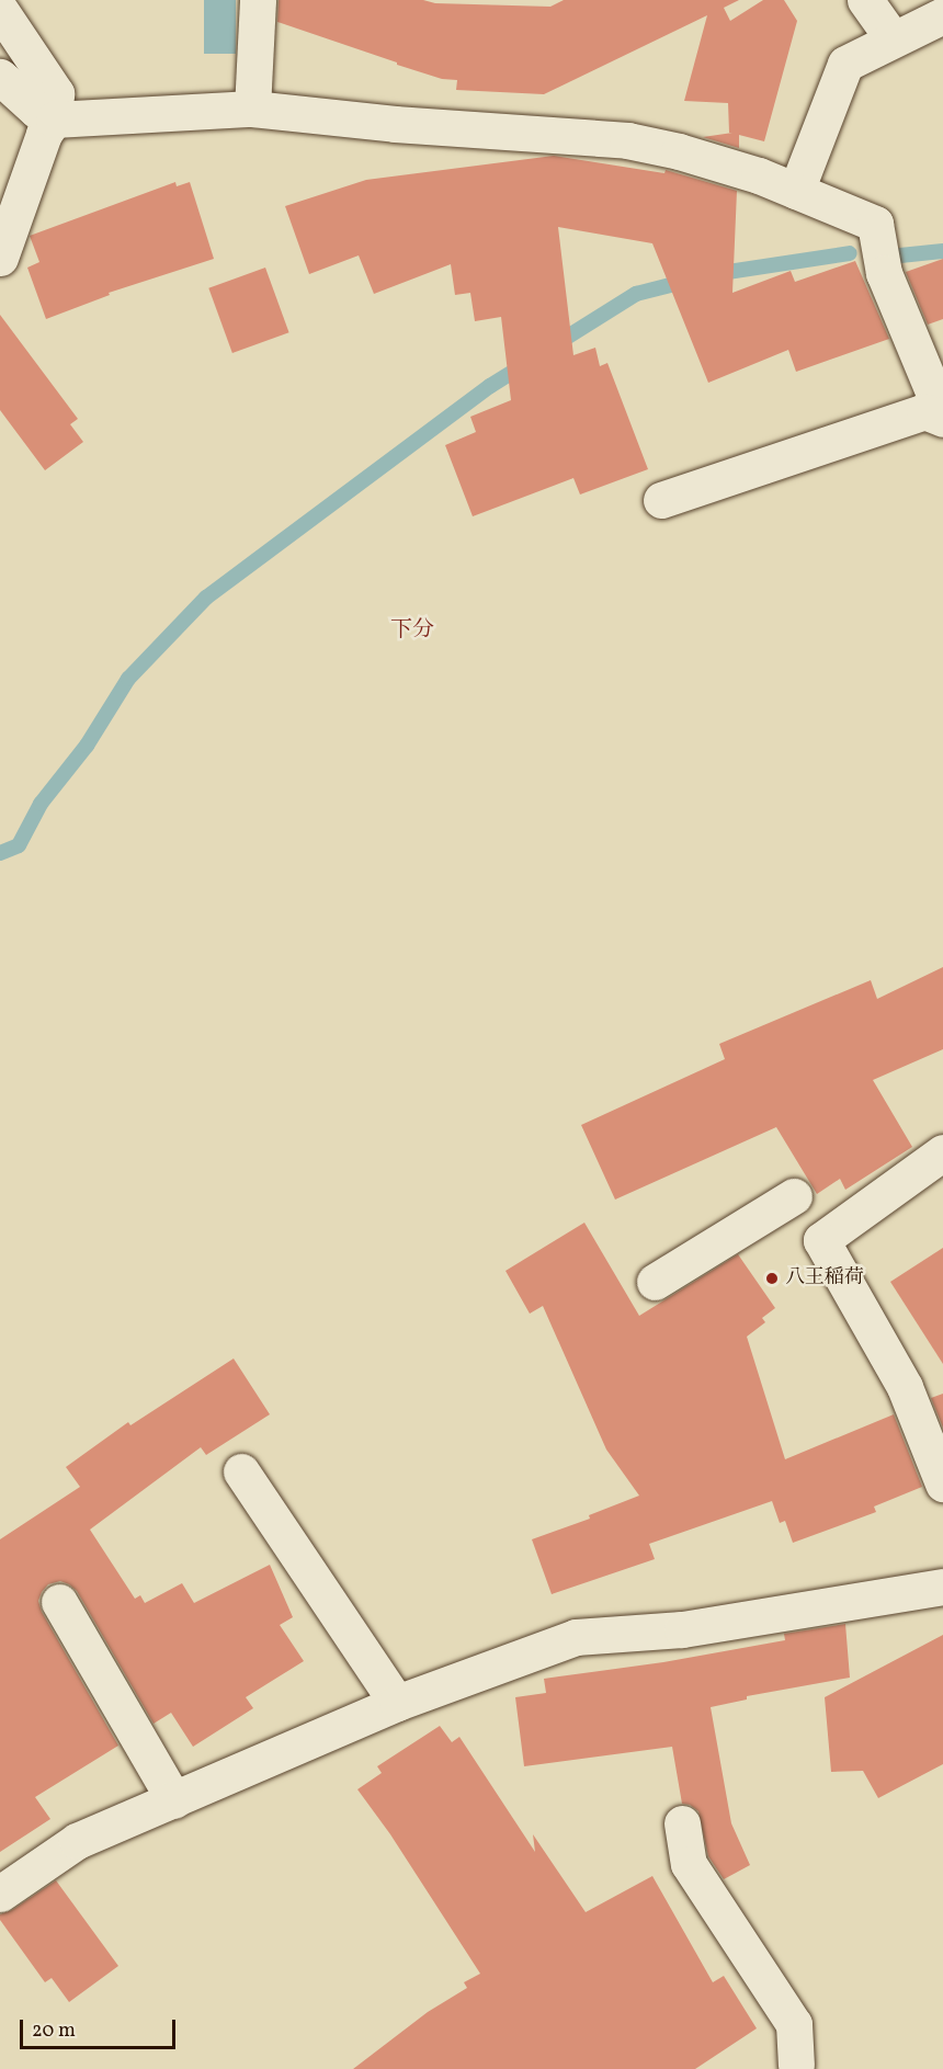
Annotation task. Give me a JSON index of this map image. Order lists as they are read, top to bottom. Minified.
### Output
{"districts":["下分"],"places":["八王稲荷"],"scale_bar":"20 m"}
